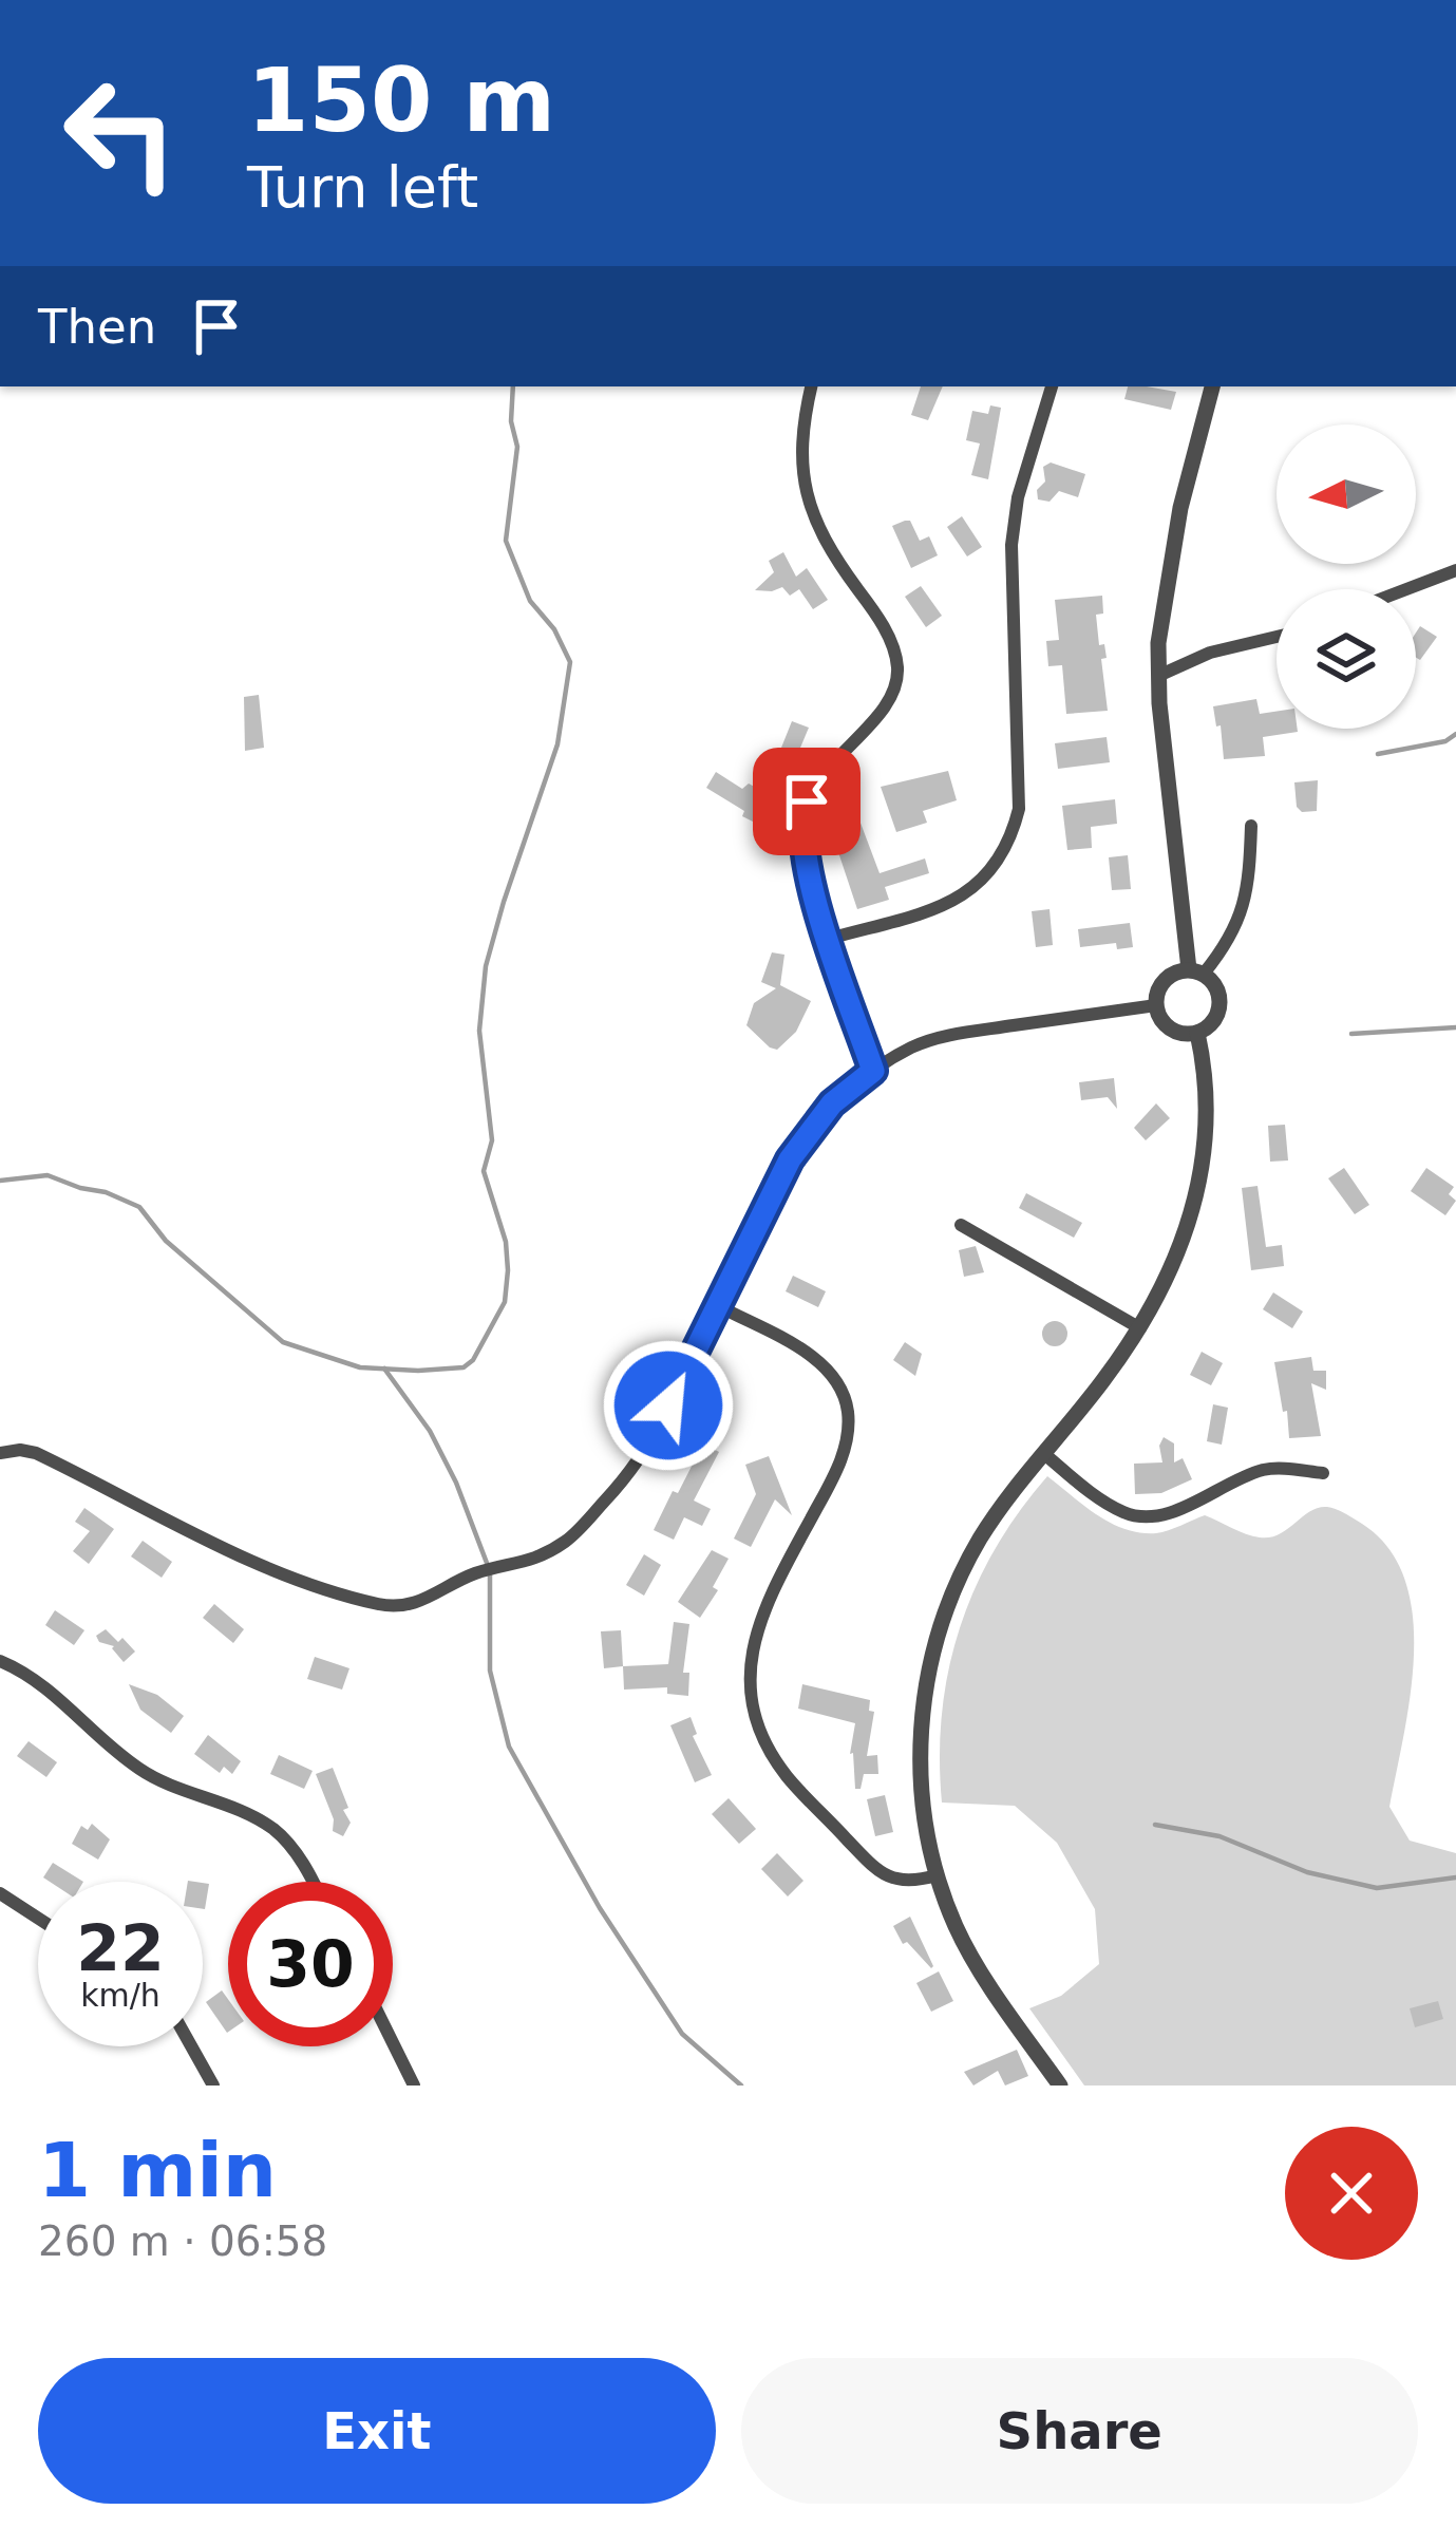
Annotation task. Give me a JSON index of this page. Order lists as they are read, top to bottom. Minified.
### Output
{"north":"left","page":{"turn":["150 m","Turn left"],"then":"Then","speed":"22 km/h","limit":"30","heading":["1 min","260 m · 06:58"],"buttons":["Exit","Share"]}}
